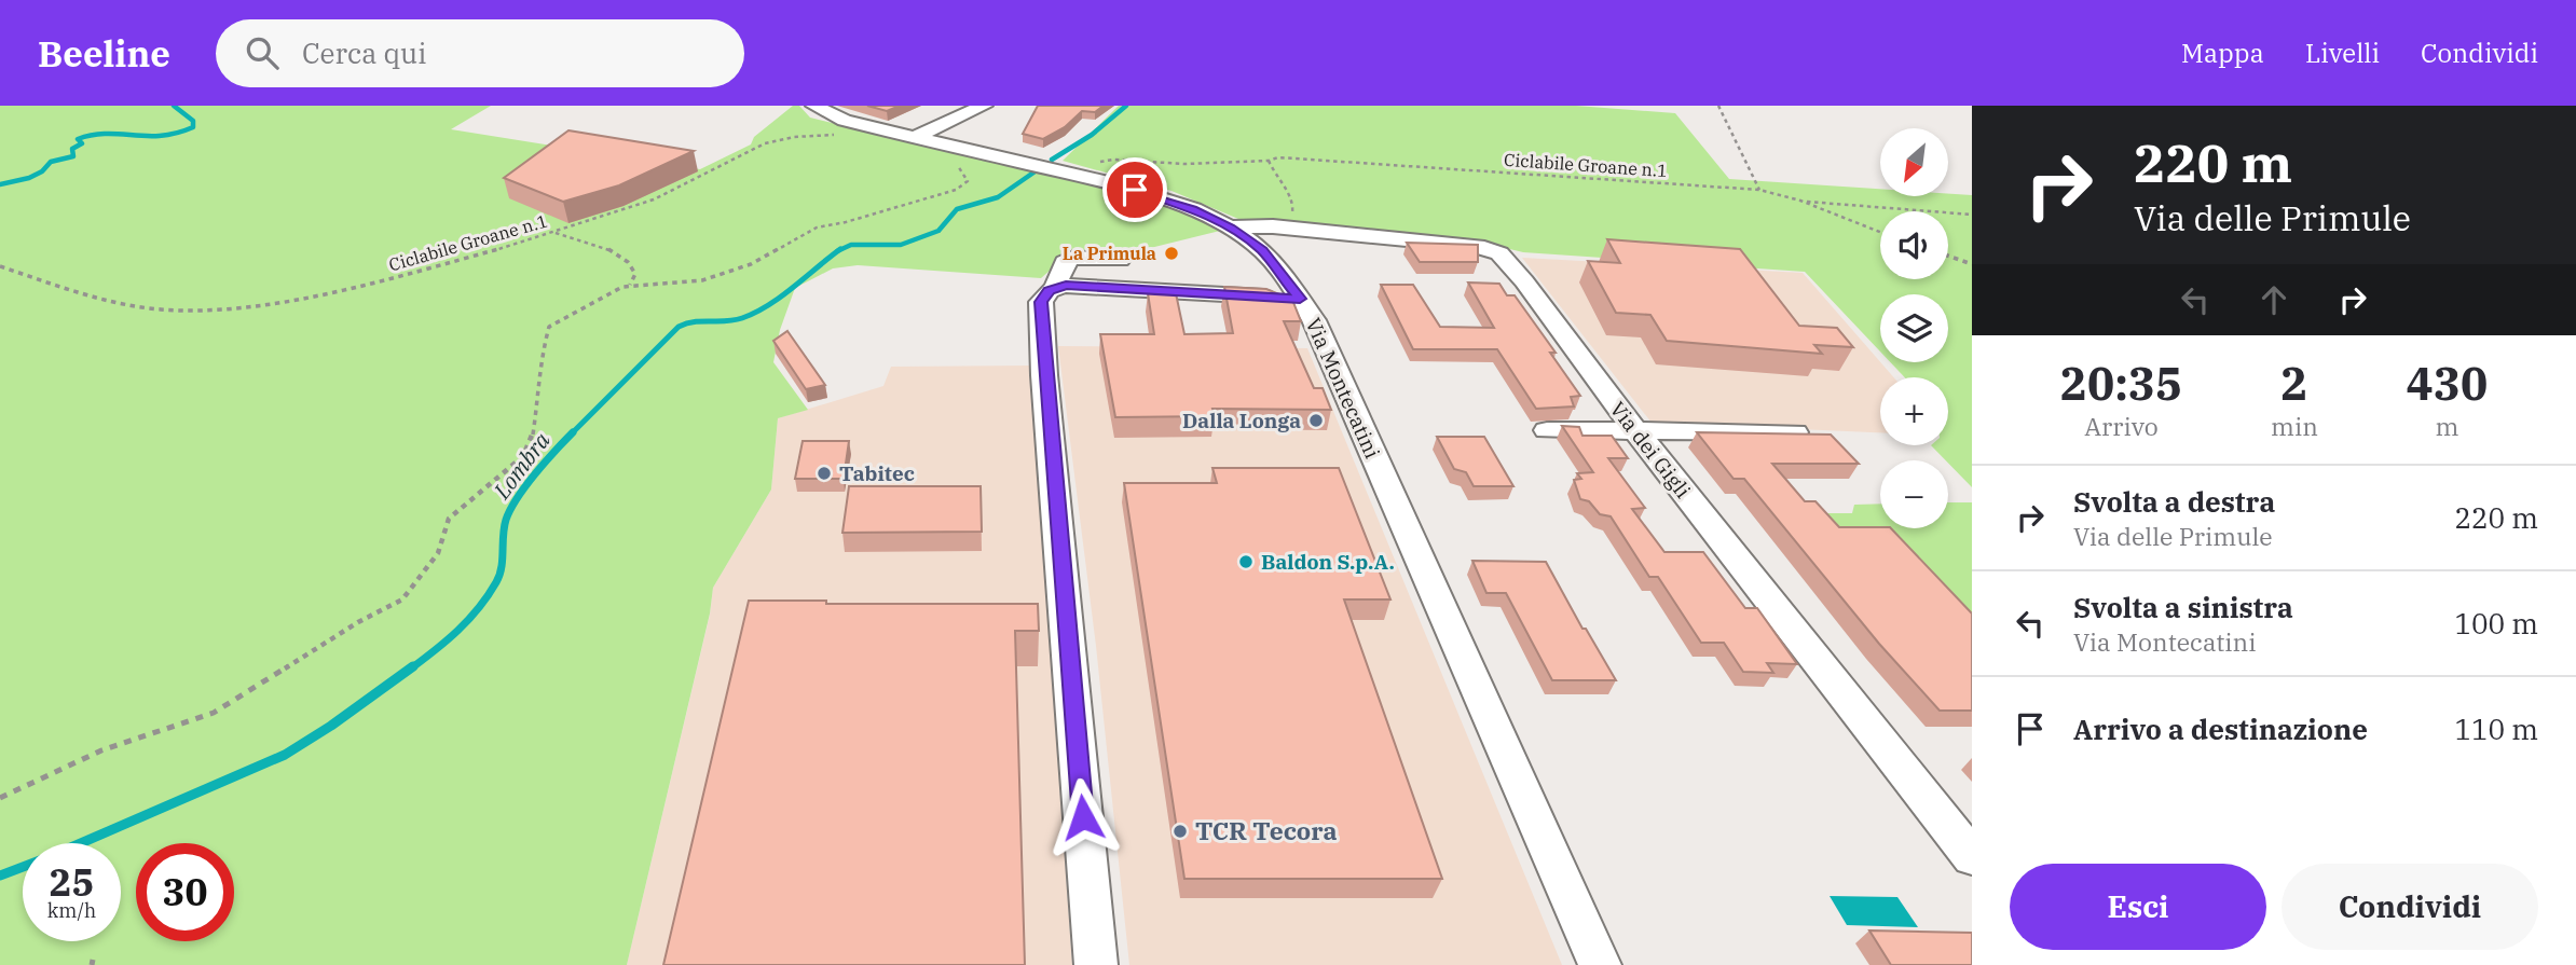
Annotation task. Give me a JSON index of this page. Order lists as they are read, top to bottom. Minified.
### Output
{"streets":{"street":["Via Montecatini","Via dei Gigli"],"path":["Ciclabile Groane n.1"]},"crossings":[["Via Montecatini","Via dei Gigli"]],"water":["Lombra"],"places":["La Primula","Dalla Longa","Tabitec","Baldon S.p.A.","TCR Tecora"],"north":"bottom left","page":{"header":"Beeline","search":"Cerca qui","nav":["Mappa","Livelli","Condividi"],"turn":["220 m","Via delle Primule"],"map_buttons":["+","−"],"eta":["20:35","Arrivo","2","min","430","m"],"list":[{"name":"Svolta a destra","note":"Via delle Primule","value":"220 m"},{"name":"Svolta a sinistra","note":"Via Montecatini","value":"100 m"},{"name":"Arrivo a destinazione","value":"110 m"}],"speed":"25 km/h","limit":"30","buttons":["Esci","Condividi"]}}
